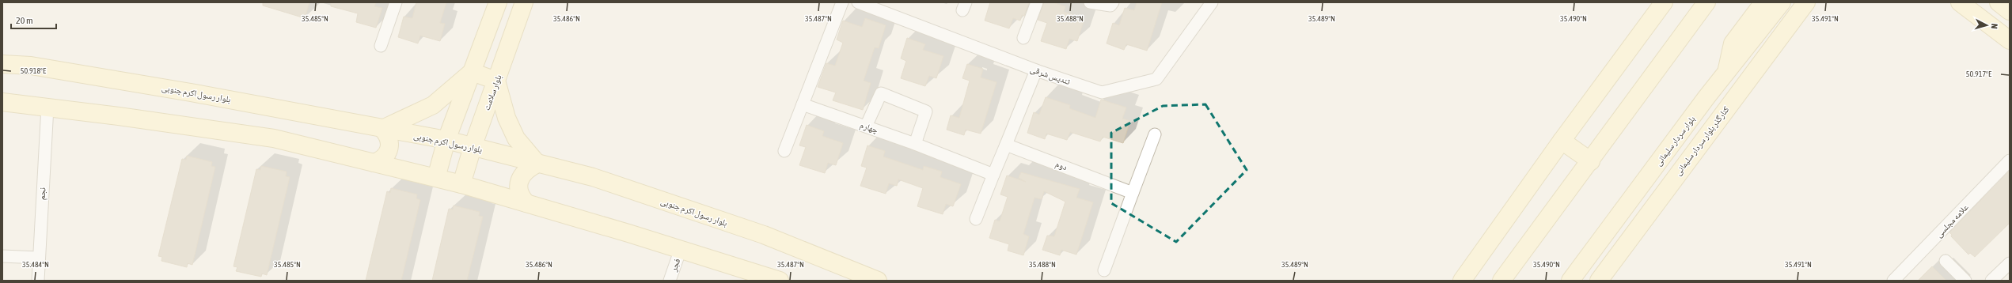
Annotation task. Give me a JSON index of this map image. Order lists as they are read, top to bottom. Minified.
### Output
{"streets":{"main road":["بلوار سلامت","بلوار رسول اکرم جنوبی","بلوار سردار سلیمانی","کنارگذر بلوار سردار سلیمانی"],"street":["تندیس شرقی","چهارم","دوم","نجم","علامه مجلسی","فجر"]},"crossings":[["بلوار سلامت","بلوار رسول اکرم جنوبی"]],"scale_bar":"20 m","north":"right","coordinates":["35.485°N","35.486°N","35.487°N","35.488°N","35.489°N","35.490°N","35.491°N","50.918°E","50.917°E","35.484°N"]}
